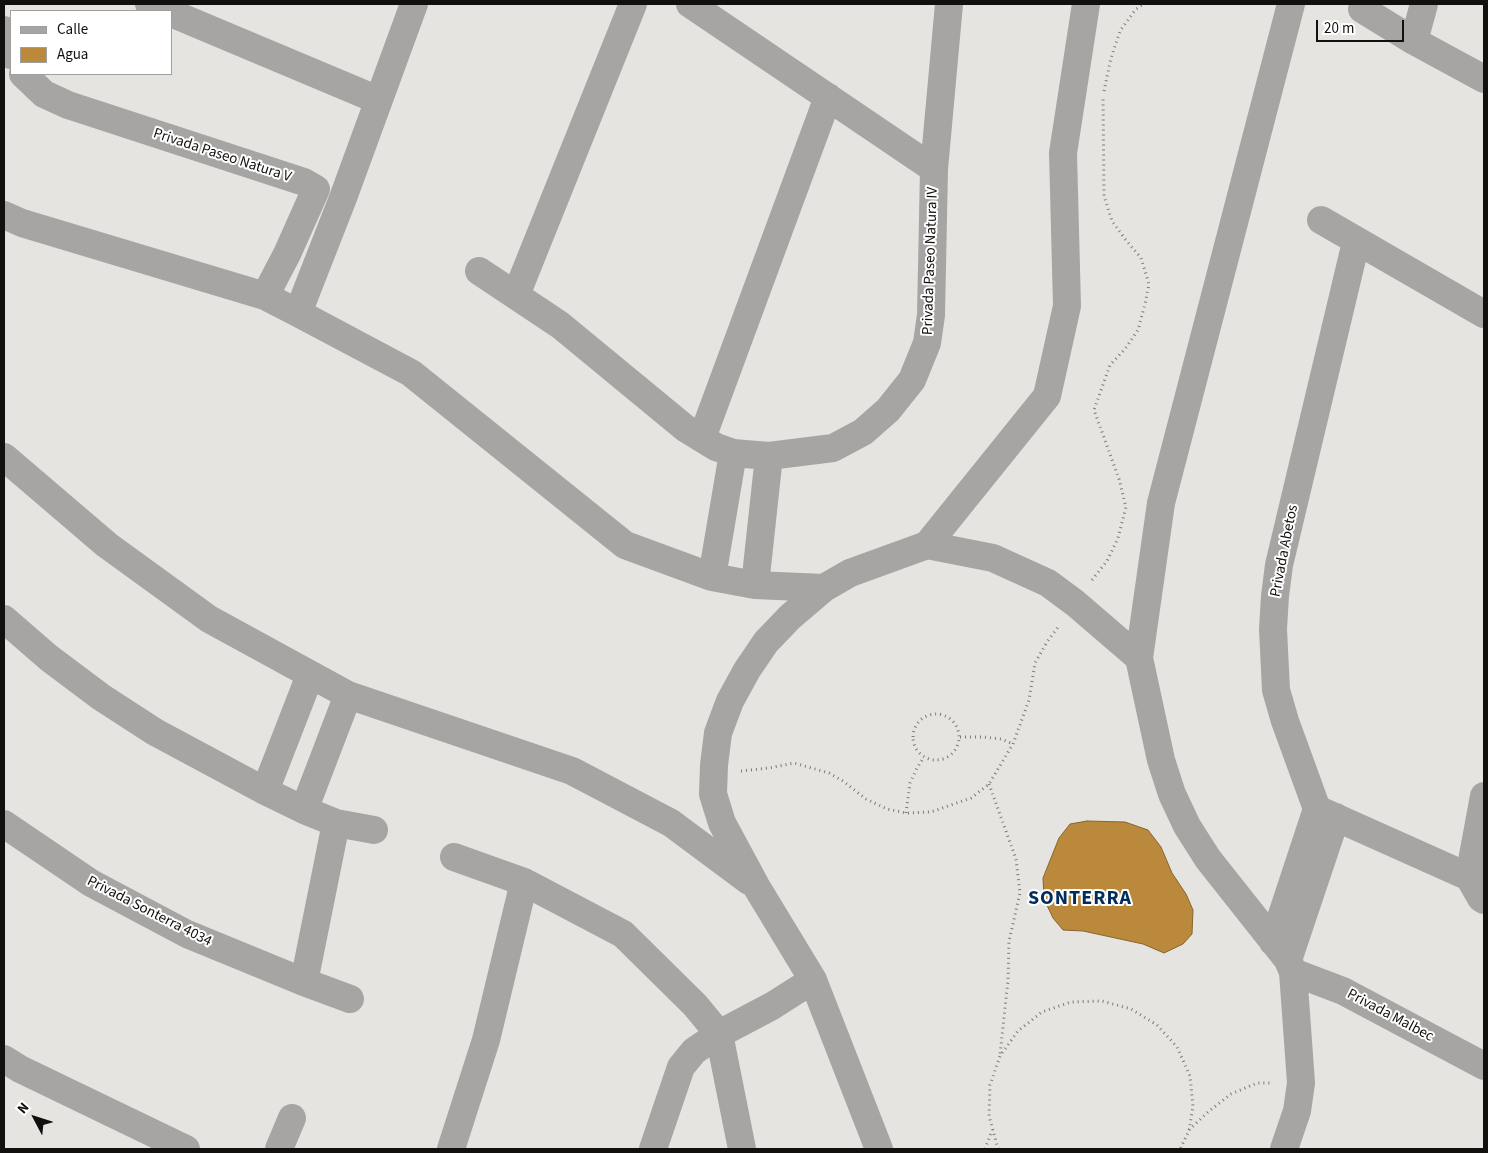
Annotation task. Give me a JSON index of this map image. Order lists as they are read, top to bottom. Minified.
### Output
{"streets":{"street":["Privada Paseo Natura V","Privada Paseo Natura IV","Privada Abetos","Privada Sonterra 4034","Privada Malbec"]},"districts":["SONTERRA"],"legend":["Calle","Agua"],"scale_bar":"20 m","north":"top left"}
